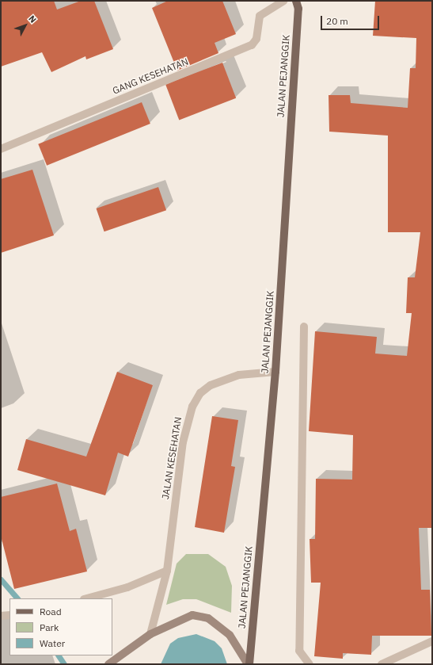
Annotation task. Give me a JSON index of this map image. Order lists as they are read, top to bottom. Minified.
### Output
{"streets":{"main road":["JALAN PEJANGGIK"],"street":["GANG KESEHATAN","JALAN KESEHATAN"]},"crossings":[["JALAN PEJANGGIK","JALAN KESEHATAN"]],"legend":["Road","Park","Water"],"scale_bar":"20 m","north":"top right"}
